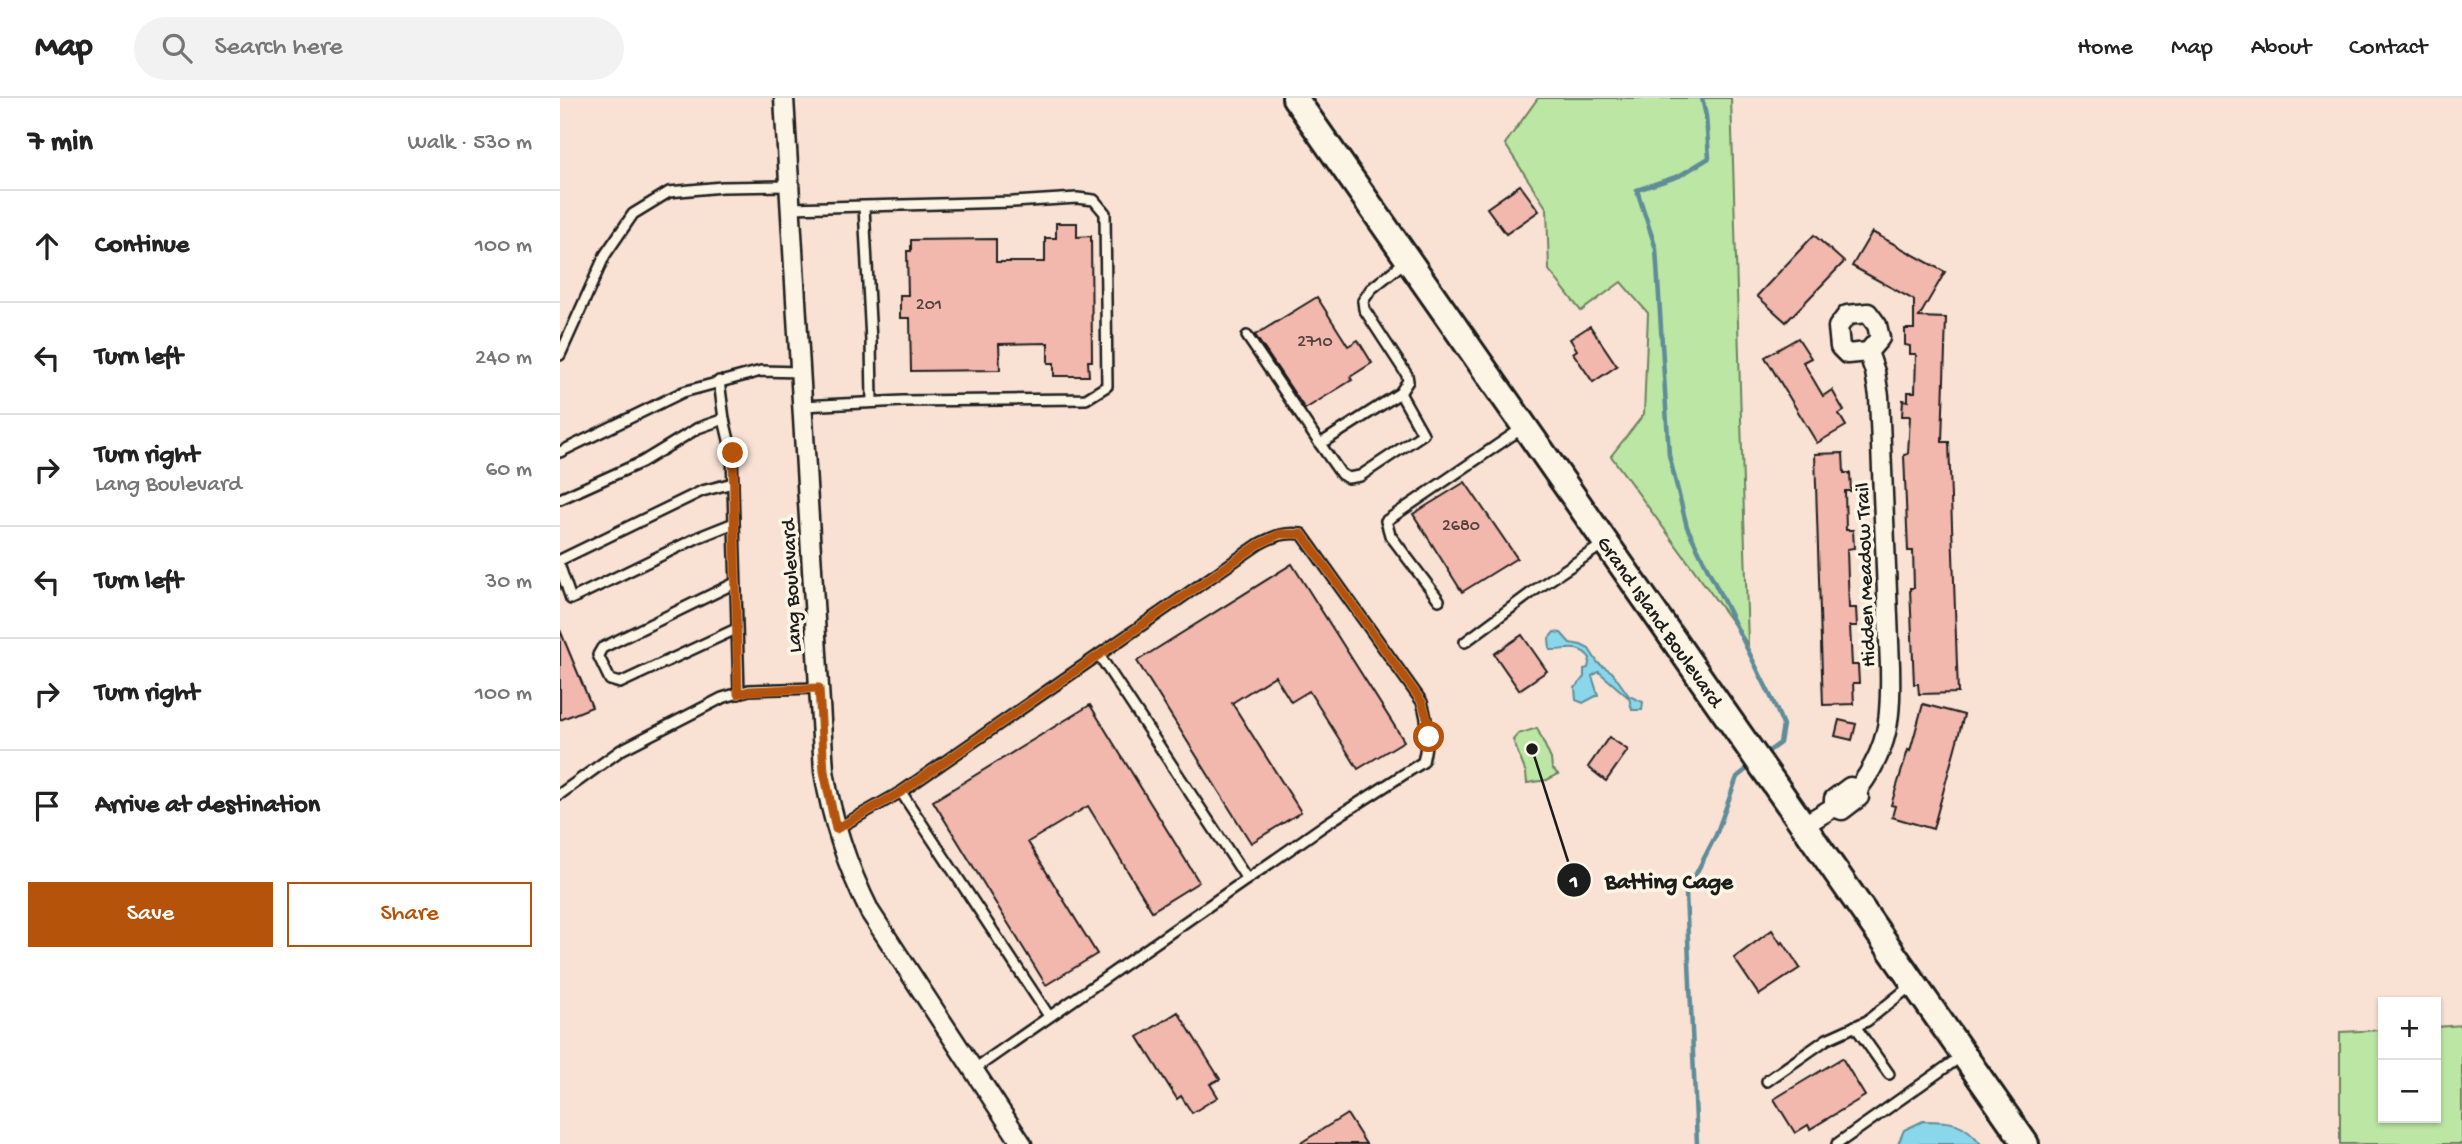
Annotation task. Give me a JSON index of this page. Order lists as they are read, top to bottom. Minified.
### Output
{"streets":{"main road":["Grand Island Boulevard"],"street":["Hidden Meadow Trail","Lang Boulevard"]},"crossings":[["Hidden Meadow Trail","Grand Island Boulevard"]],"places":["Batting Cage"],"house_numbers":["201","2710","2680"],"page":{"header":"Map","search":"Search here","nav":["Home","Map","About","Contact"],"heading":["7 min","Walk · 530 m"],"list":[["Continue","100 m"],["Turn left","240 m"],["Turn right","Lang Boulevard","60 m"],["Turn left","30 m"],["Turn right","100 m"],"Arrive at destination"],"buttons":["Save","Share"],"map_buttons":["+","−"]}}
